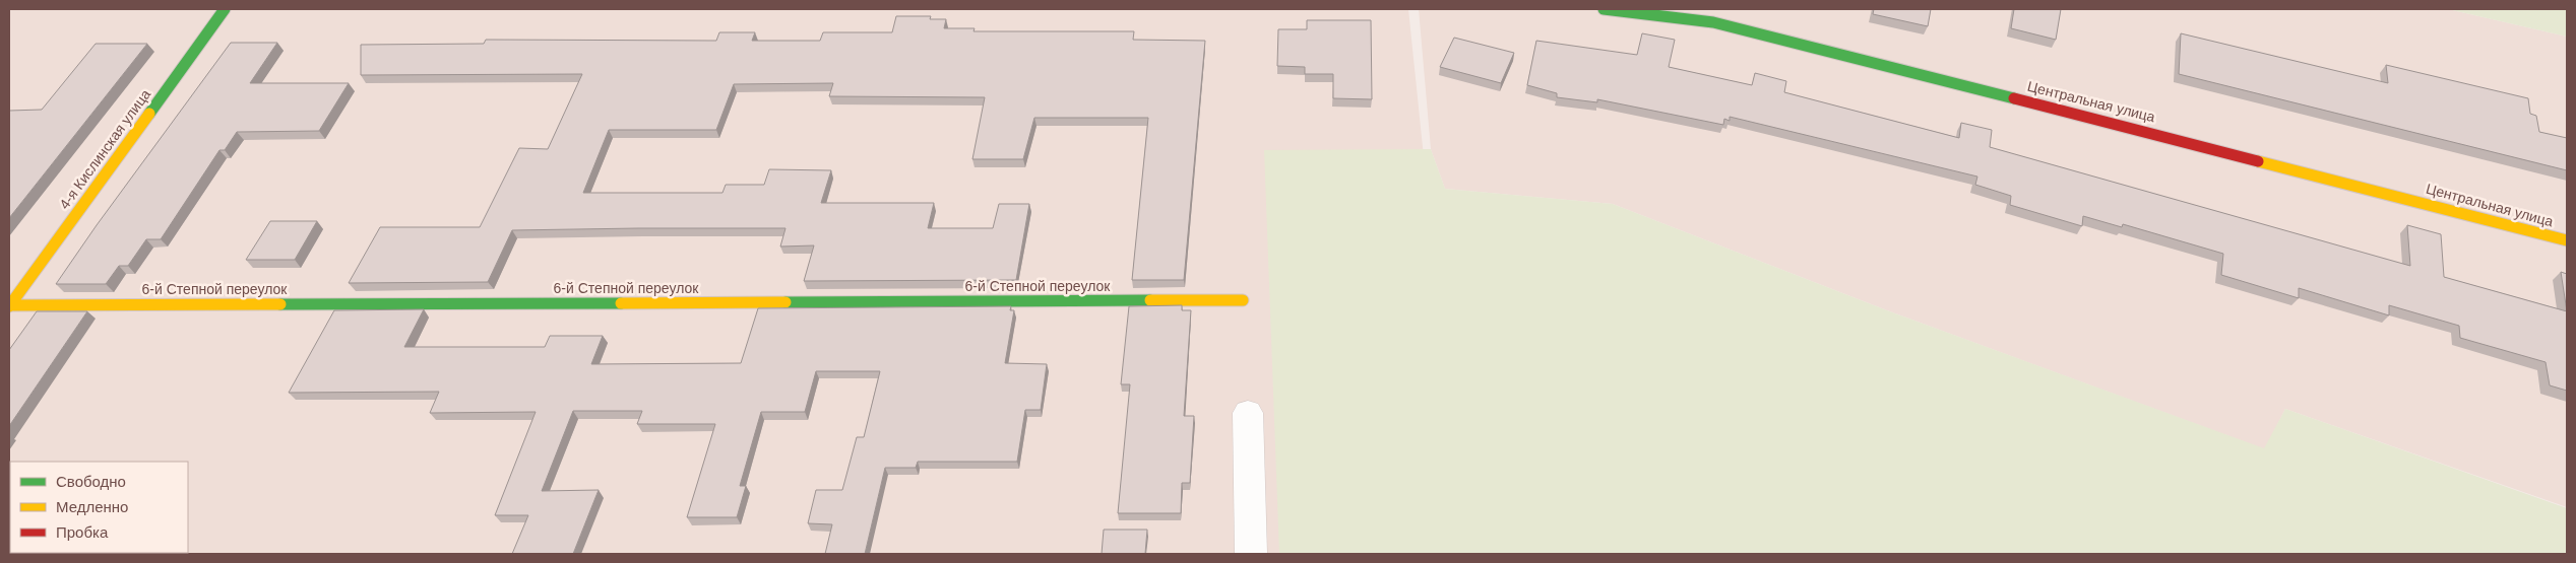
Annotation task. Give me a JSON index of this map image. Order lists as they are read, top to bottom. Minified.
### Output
{"streets":{"street":["Центральная улица","4-я Кислинская улица","6-й Степной переулок"]},"crossings":[["4-я Кислинская улица","6-й Степной переулок"]],"legend":["Свободно","Медленно","Пробка"]}
